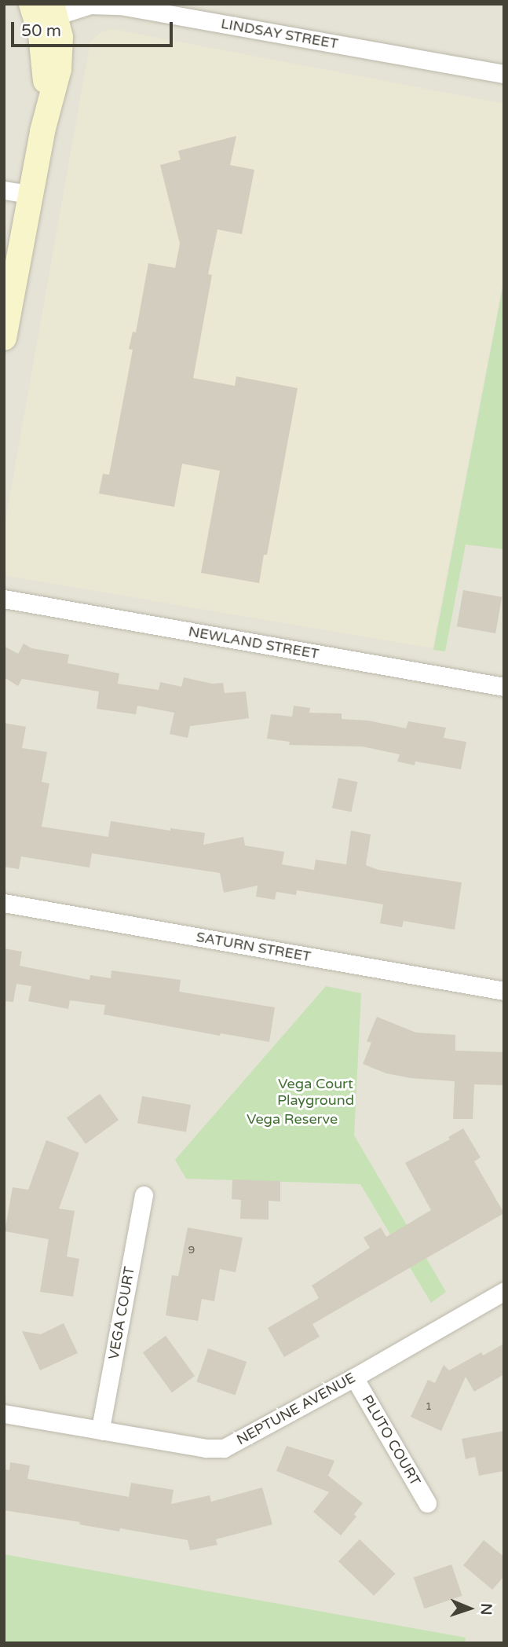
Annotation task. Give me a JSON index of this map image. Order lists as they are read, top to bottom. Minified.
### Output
{"streets":{"street":["LINDSAY STREET","NEWLAND STREET","SATURN STREET","VEGA COURT","NEPTUNE AVENUE","PLUTO COURT"]},"crossings":[["VEGA COURT","NEPTUNE AVENUE"],["NEPTUNE AVENUE","PLUTO COURT"]],"parks":["Vega Court Playground","Vega Reserve"],"house_numbers":["9","1"],"scale_bar":"50 m","north":"right"}
